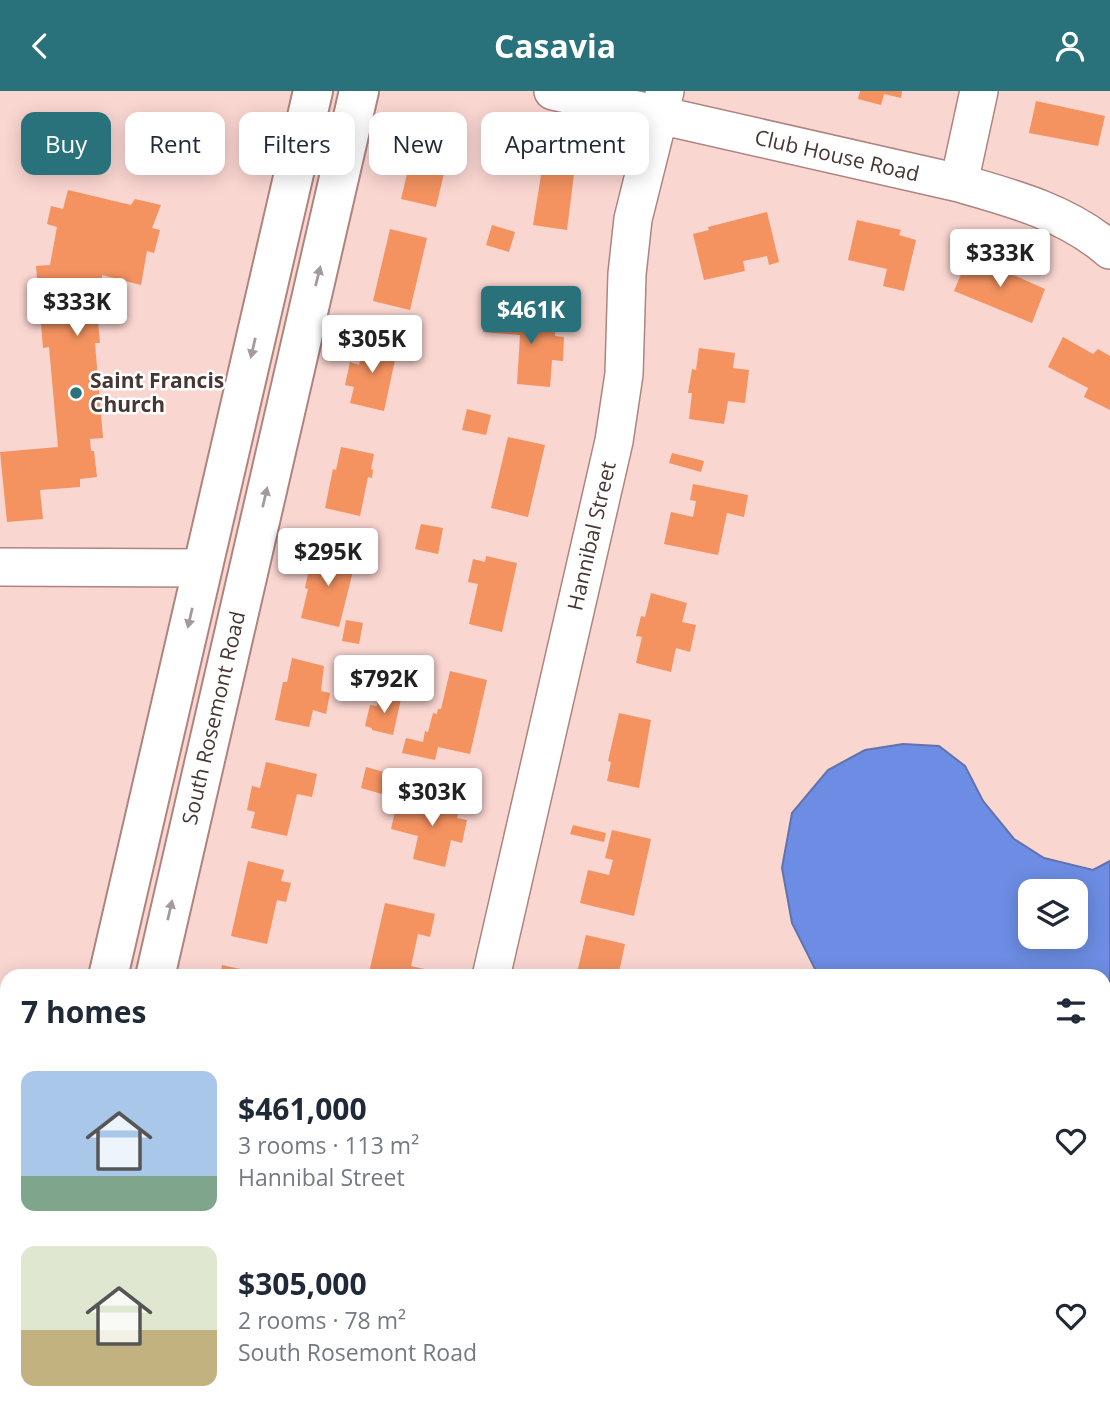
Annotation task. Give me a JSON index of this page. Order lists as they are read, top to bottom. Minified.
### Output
{"streets":{"main road":["South Rosemont Road"],"street":["Club House Road","Hannibal Street"]},"crossings":[["Club House Road","Hannibal Street"]],"places":["Saint Francis Church"],"page":{"header":"Casavia","chip":["Buy","Rent","Filters","New","Apartment"],"price":["$333K","$333K","$461K","$305K","$295K","$792K","$303K"],"heading":"7 homes","list":[{"name":"$461,000","note":"3 rooms · 113 m² · Hannibal Street"},{"name":"$305,000","note":"2 rooms · 78 m² · South Rosemont Road"}]}}
